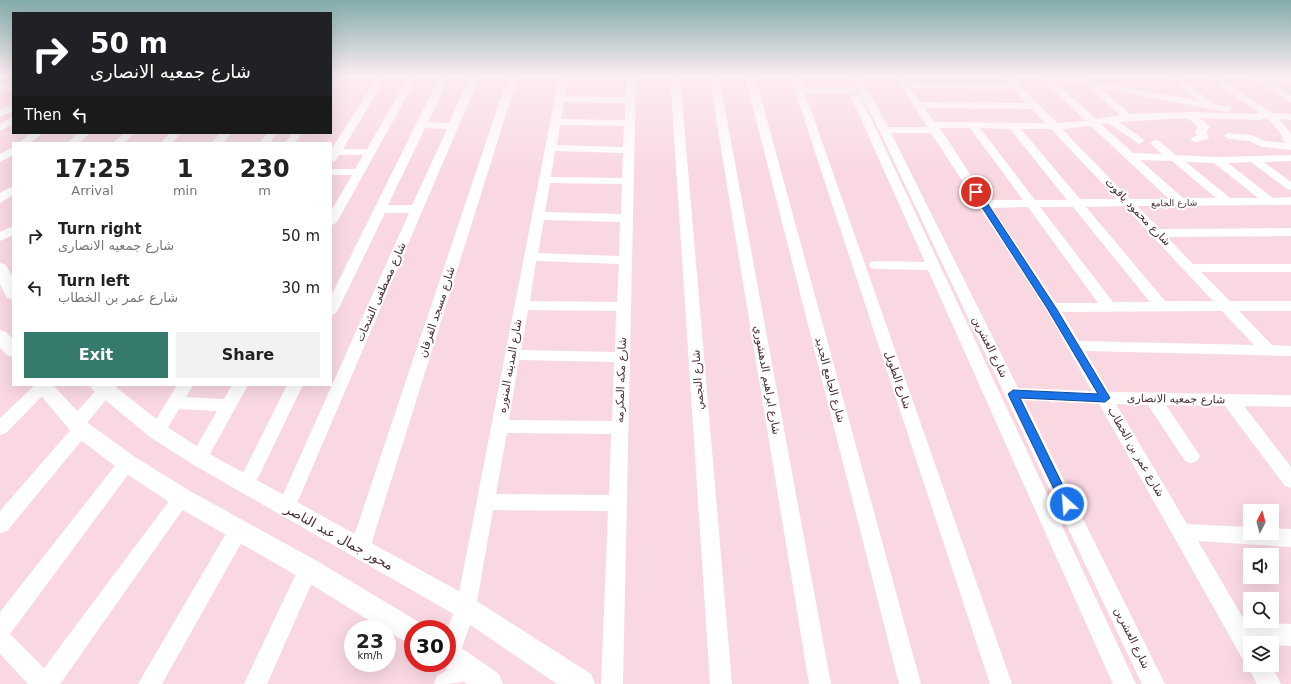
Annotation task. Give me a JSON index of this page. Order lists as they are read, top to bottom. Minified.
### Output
{"streets":{"street":["شارع الجامع","شارع محمود ياقوت","شارع مصطفى الشحات","شارع مسجد الفرقان","شارع العشرين","شارع المدينه المنوره","شارع مكه المكرمه","شارع النجمي","شارع ابراهيم الدهشوري","شارع الجامع الجديد","شارع الطويل","شارع جمعيه الانصارى","شارع عمر بن الخطاب","محور جمال عبد الناصر"]},"crossings":[["شارع الجامع","شارع محمود ياقوت"],["شارع الجامع","شارع عمر بن الخطاب"],["شارع مصطفى الشحات","محور جمال عبد الناصر"],["شارع مسجد الفرقان","محور جمال عبد الناصر"],["شارع العشرين","شارع جمعيه الانصارى"],["شارع المدينه المنوره","محور جمال عبد الناصر"],["شارع جمعيه الانصارى","شارع عمر بن الخطاب"]],"north":"top","page":{"turn":["50 m","شارع جمعيه الانصارى"],"then":"Then","eta":["17:25","Arrival","1","min","230","m"],"list":[{"name":"Turn right","note":"شارع جمعيه الانصارى","value":"50 m"},{"name":"Turn left","note":"شارع عمر بن الخطاب","value":"30 m"}],"buttons":["Exit","Share"],"speed":"23 km/h","limit":"30"}}
